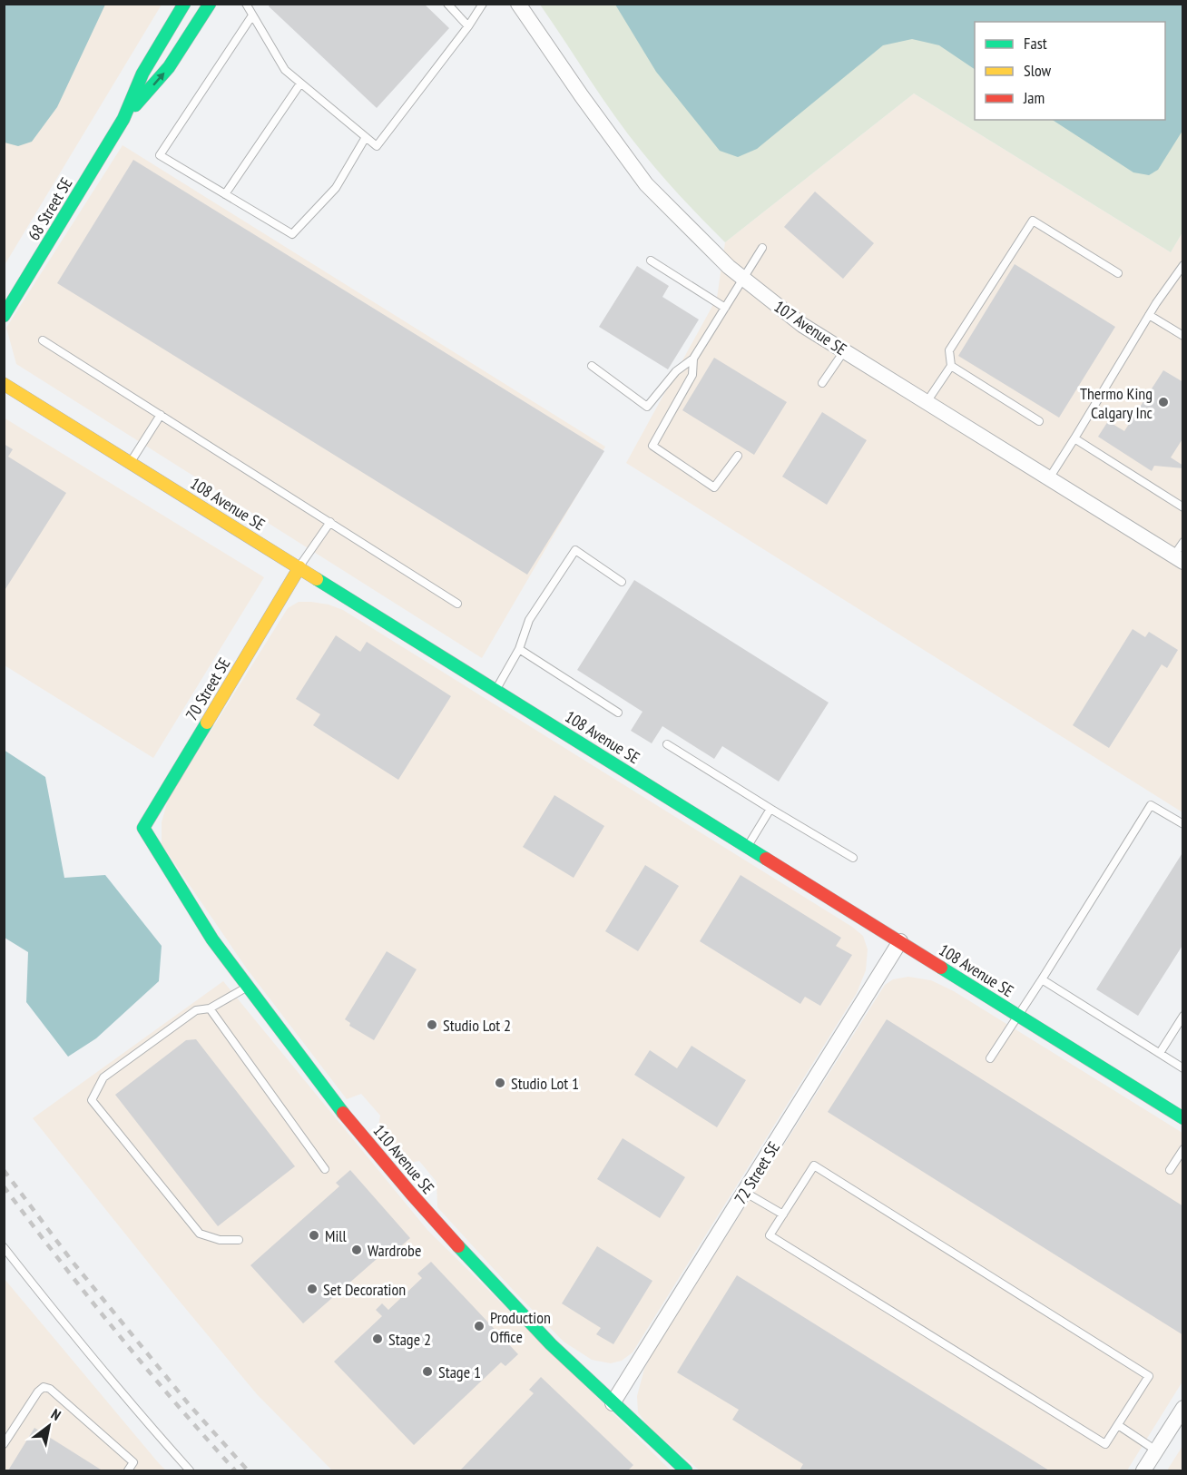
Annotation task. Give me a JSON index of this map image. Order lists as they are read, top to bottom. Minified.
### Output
{"streets":{"street":["68 Street SE","107 Avenue SE","108 Avenue SE","70 Street SE","110 Avenue SE","72 Street SE"]},"crossings":[["108 Avenue SE","70 Street SE"],["108 Avenue SE","72 Street SE"],["70 Street SE","110 Avenue SE"],["110 Avenue SE","72 Street SE"]],"places":["Thermo King Calgary Inc","Studio Lot 2","Studio Lot 1","Mill","Wardrobe","Set Decoration","Production Office","Stage 2","Stage 1"],"legend":["Fast","Slow","Jam"],"north":"top right"}
